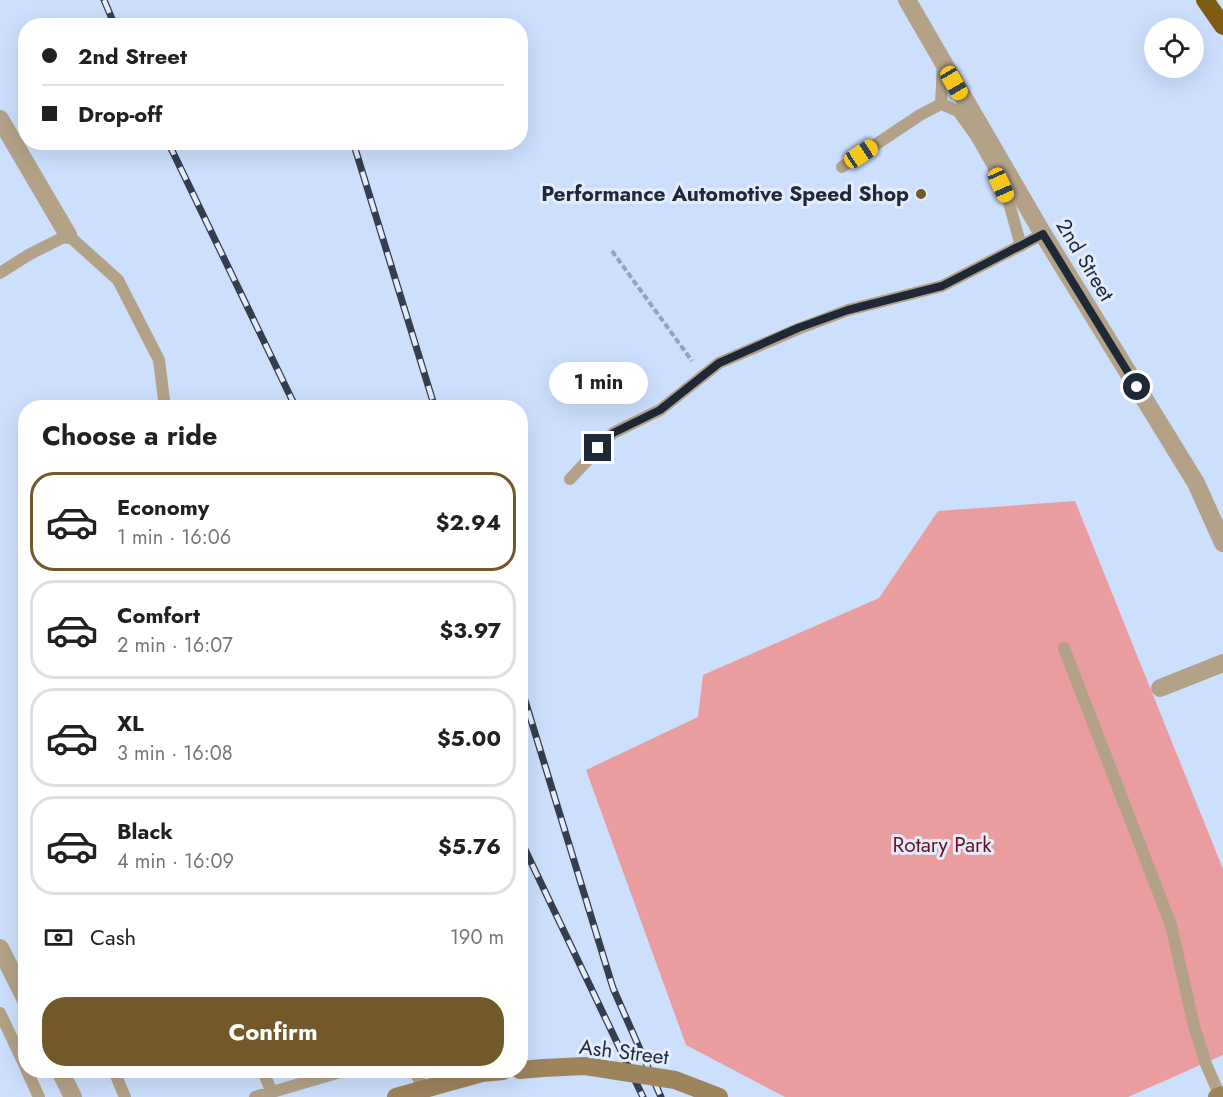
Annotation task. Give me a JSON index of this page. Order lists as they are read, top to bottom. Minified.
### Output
{"streets":{"street":["2nd Street","Ash Street"]},"parks":["Rotary Park"],"places":["Performance Automotive Speed Shop"],"page":{"banner":["2nd Street","Drop-off"],"bubble":"1 min","heading":"Choose a ride","list":[{"name":"Economy","note":"1 min · 16:06","value":"$2.94"},{"name":"Comfort","note":"2 min · 16:07","value":"$3.97"},{"name":"XL","note":"3 min · 16:08","value":"$5.00"},{"name":"Black","note":"4 min · 16:09","value":"$5.76"}],"pay":["Cash","190 m"],"buttons":"Confirm"}}
